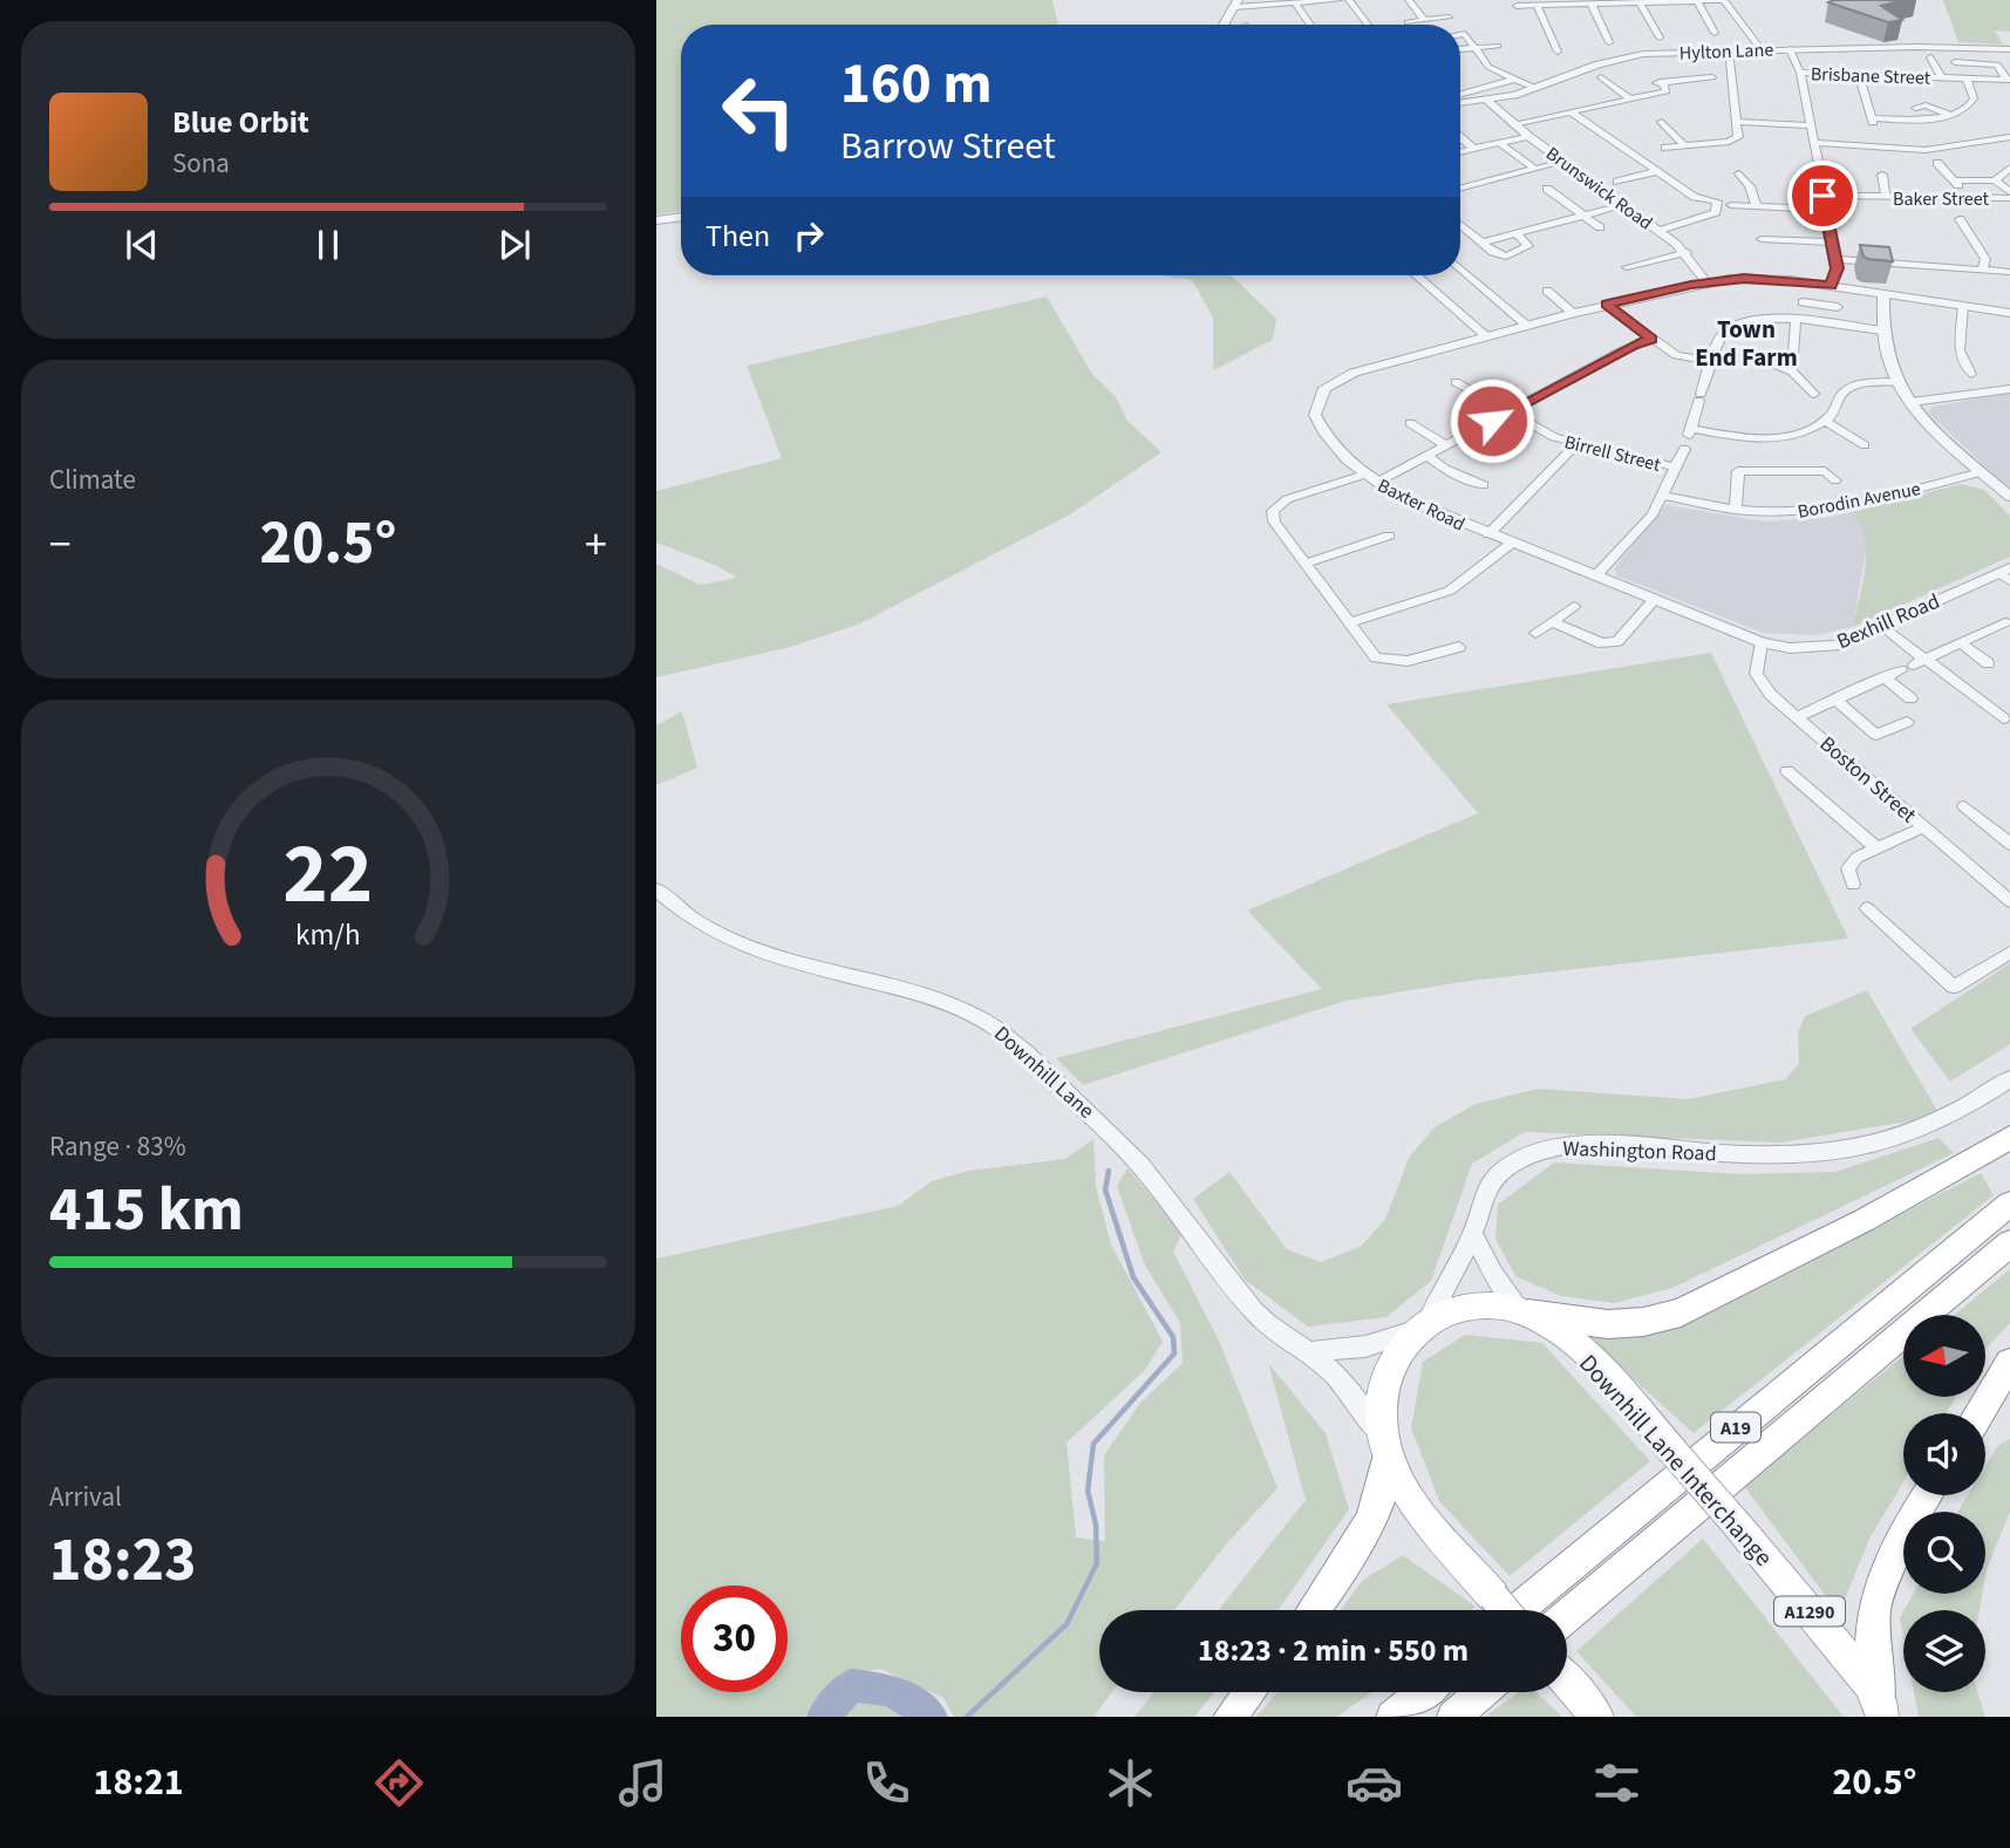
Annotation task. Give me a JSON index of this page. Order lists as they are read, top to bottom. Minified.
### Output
{"streets":{"main road":["A19","Downhill Lane Interchange","A1290"],"street":["Hylton Lane","Brisbane Street","Brunswick Road","Baker Street","Birrell Street","Borodin Avenue","Baxter Road","Bexhill Road","Boston Street","Downhill Lane","Washington Road"]},"crossings":[["Hylton Lane","Brunswick Road"],["Brunswick Road","Baxter Road"],["Baxter Road","Bexhill Road"],["Baxter Road","Boston Street"],["Bexhill Road","Boston Street"]],"districts":["Town End Farm"],"north":"left","page":{"turn":["160 m","Barrow Street"],"song":["Blue Orbit","Sona"],"then":"Then","tile":["Climate",["Range · 83%","415 km"],["Arrival","18:23"]],"heat":["−","20.5°","+"],"limit":"30","trip":"18:23 · 2 min · 550 m","tabs":["18:21","20.5°"],"gauge":["22","km/h"]}}
